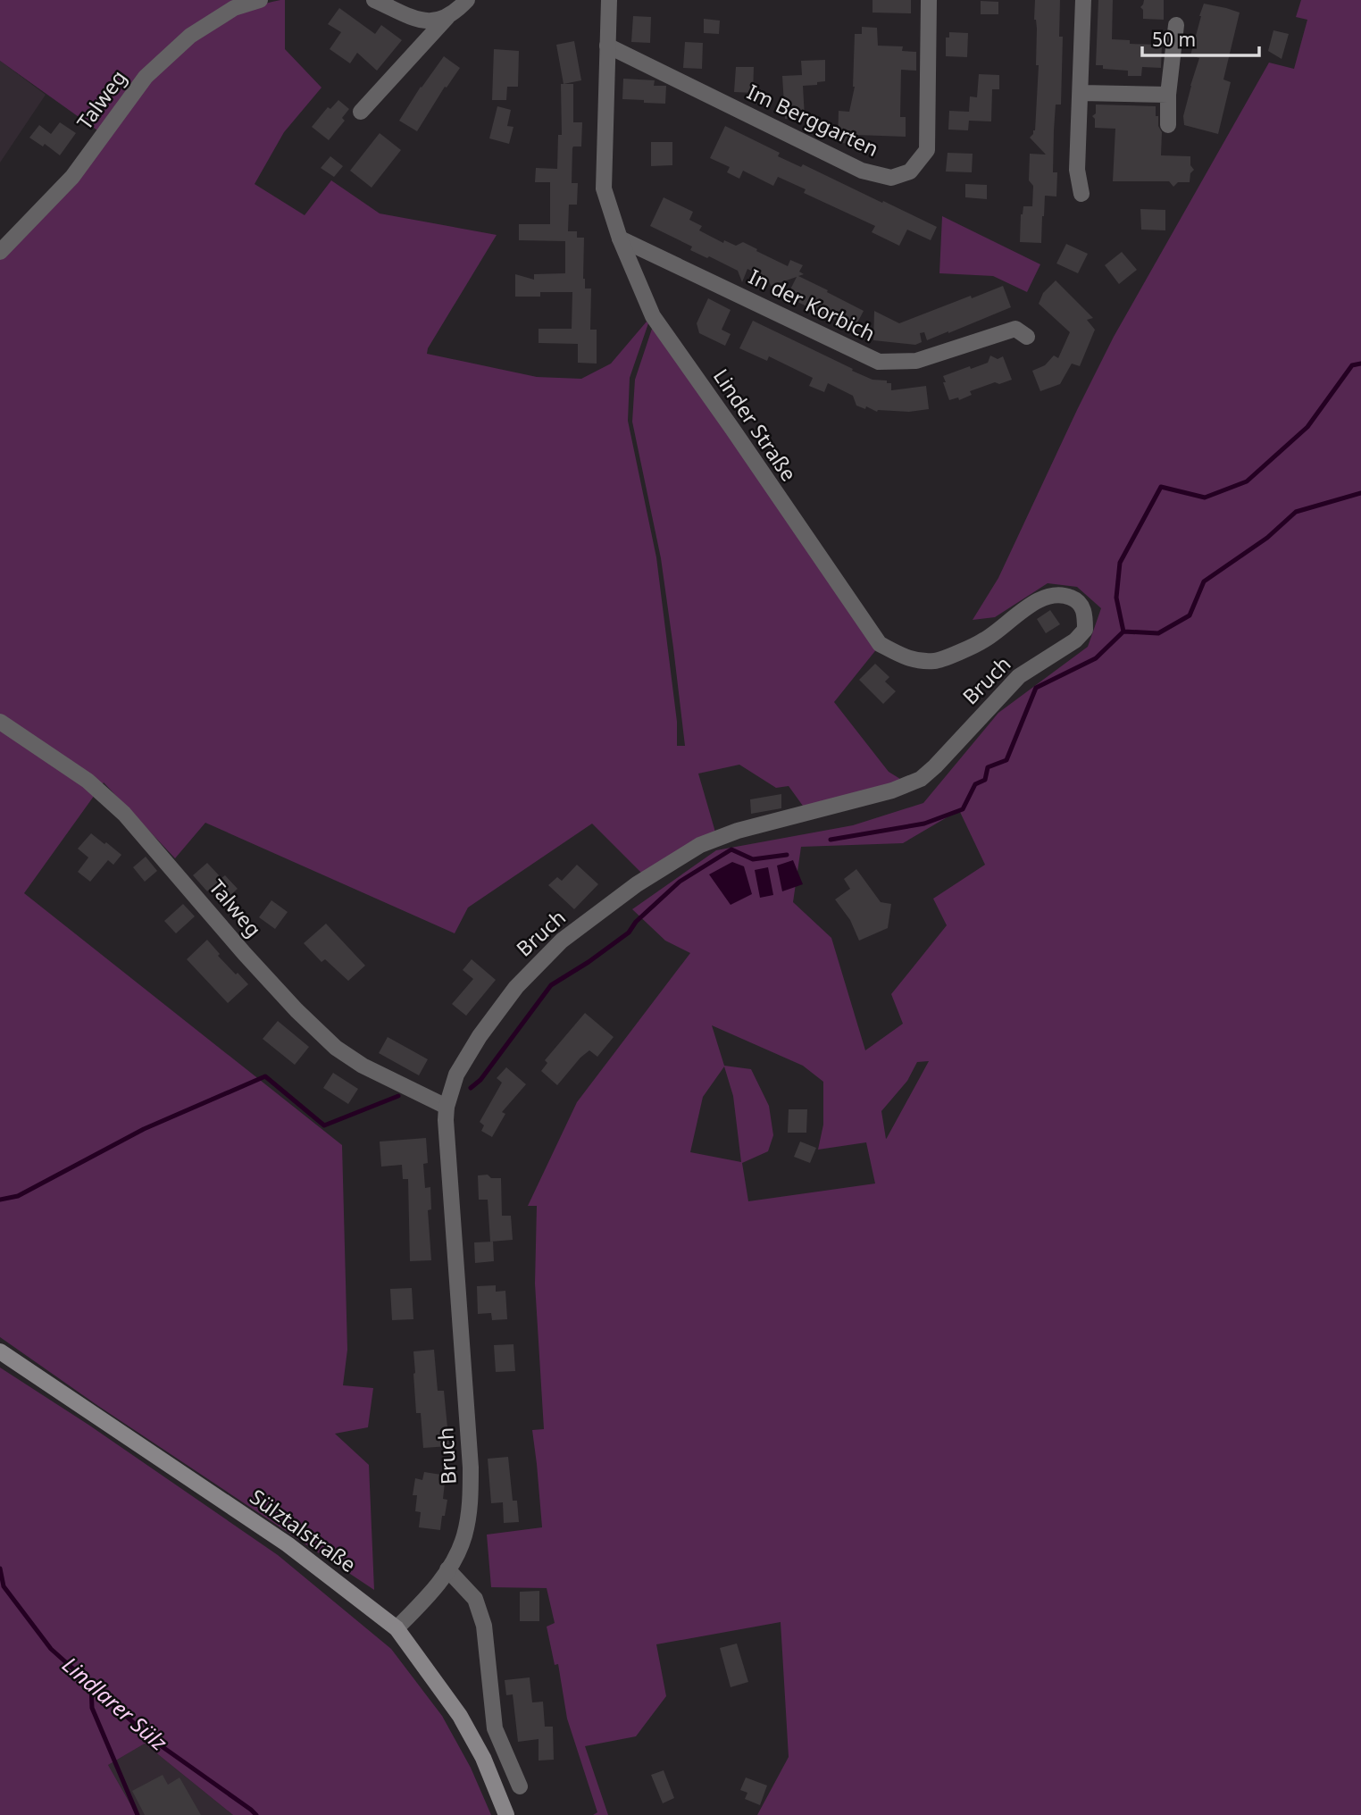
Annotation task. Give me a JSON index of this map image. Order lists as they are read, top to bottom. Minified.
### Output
{"streets":{"main road":["Sülztalstraße"],"street":["Talweg","Im Berggarten","In der Korbich","Linder Straße","Bruch"]},"crossings":[["Talweg","Bruch"],["Im Berggarten","Linder Straße"],["In der Korbich","Linder Straße"],["Linder Straße","Bruch"],["Bruch","Sülztalstraße"]],"water":["Lindlarer Sülz"],"scale_bar":"50 m"}
